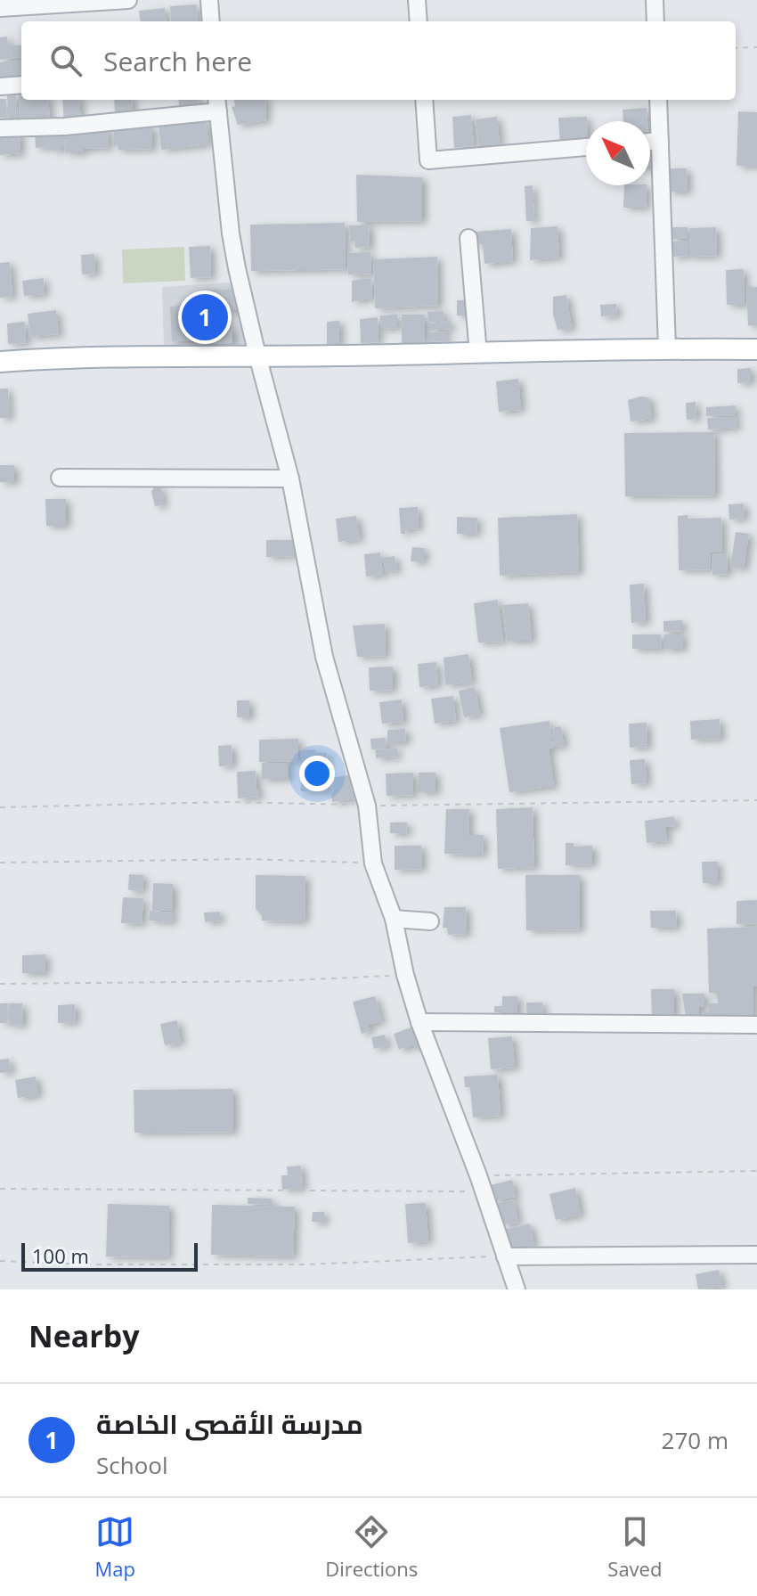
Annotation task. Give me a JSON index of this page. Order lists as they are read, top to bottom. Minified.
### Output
{"scale_bar":"100 m","north":"top left","page":{"search":"Search here","pins":"1","scale":"100 m","heading":"Nearby","list":[{"mark":"1","name":"مدرسة الأقصى الخاصة","note":"School","value":"270 m"}],"nav":["Map","Directions","Saved"]}}
